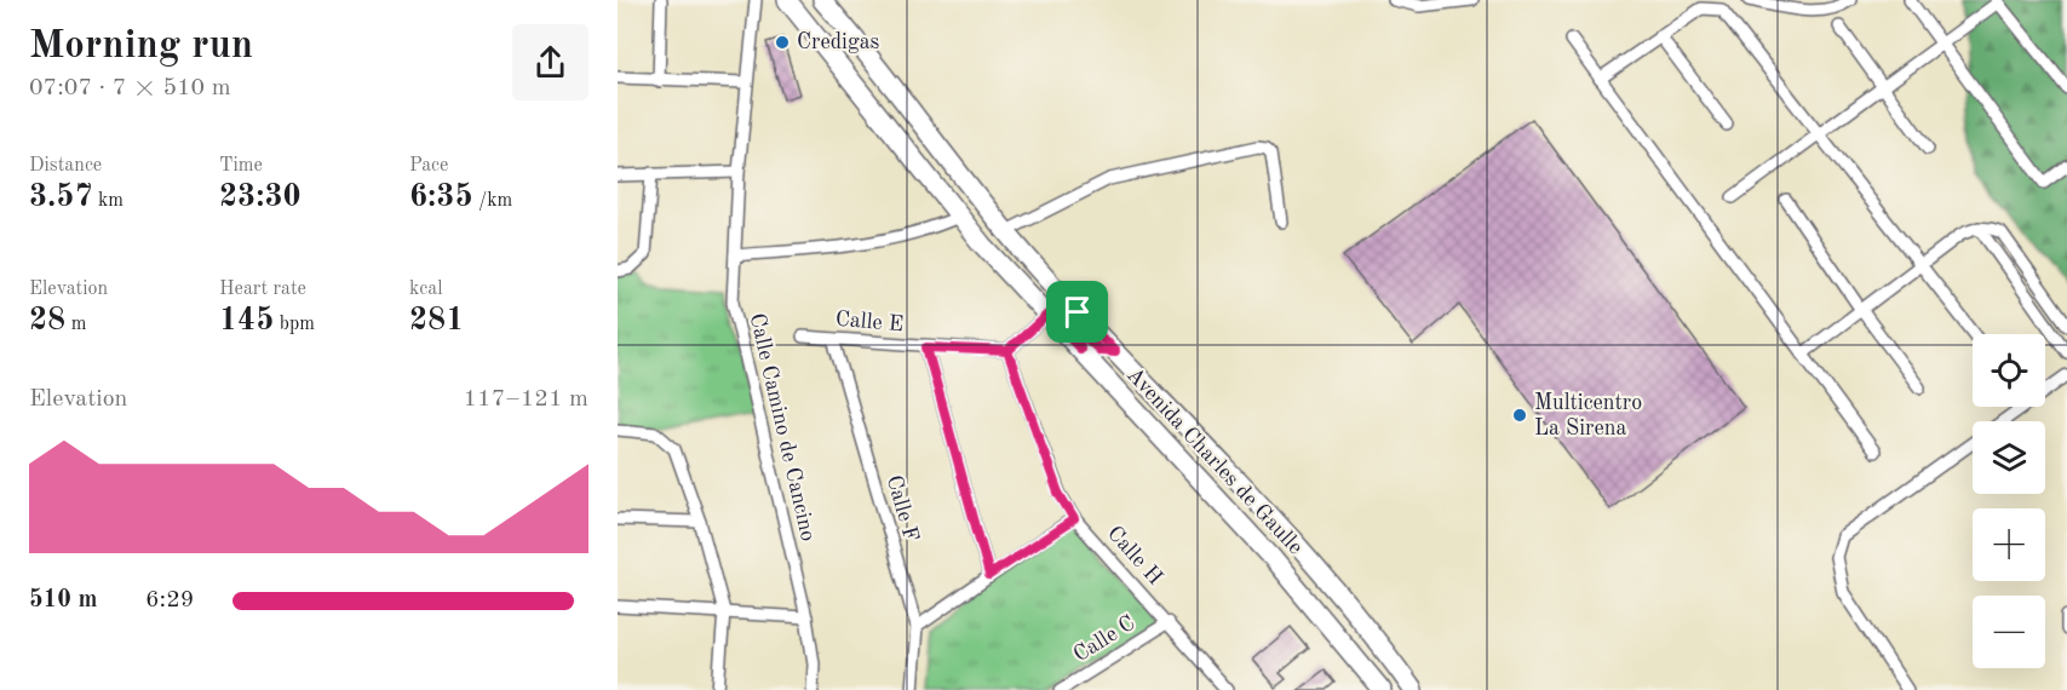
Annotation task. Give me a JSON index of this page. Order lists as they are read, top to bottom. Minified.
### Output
{"streets":{"main road":["Avenida Charles de Gaulle"],"street":["Calle E","Calle Camino de Cancino","Calle F","Calle H","Calle C"]},"crossings":[["Calle E","Calle F"],["Calle E","Calle H"],["Calle H","Calle C"]],"places":["Credigas","Multicentro La Sirena"],"page":{"heading":["Morning run","07:07 · 7 × 510 m"],"stats":[["Distance","3.57 km"],["Time","23:30"],["Pace","6:35 /km"],["Elevation","28 m"],["Heart rate","145 bpm"],["kcal","281"]],"map_buttons":["+","−"],"chart":["Elevation","117–121 m"],"list":[{"name":"510 m","note":"6:29"}]}}
